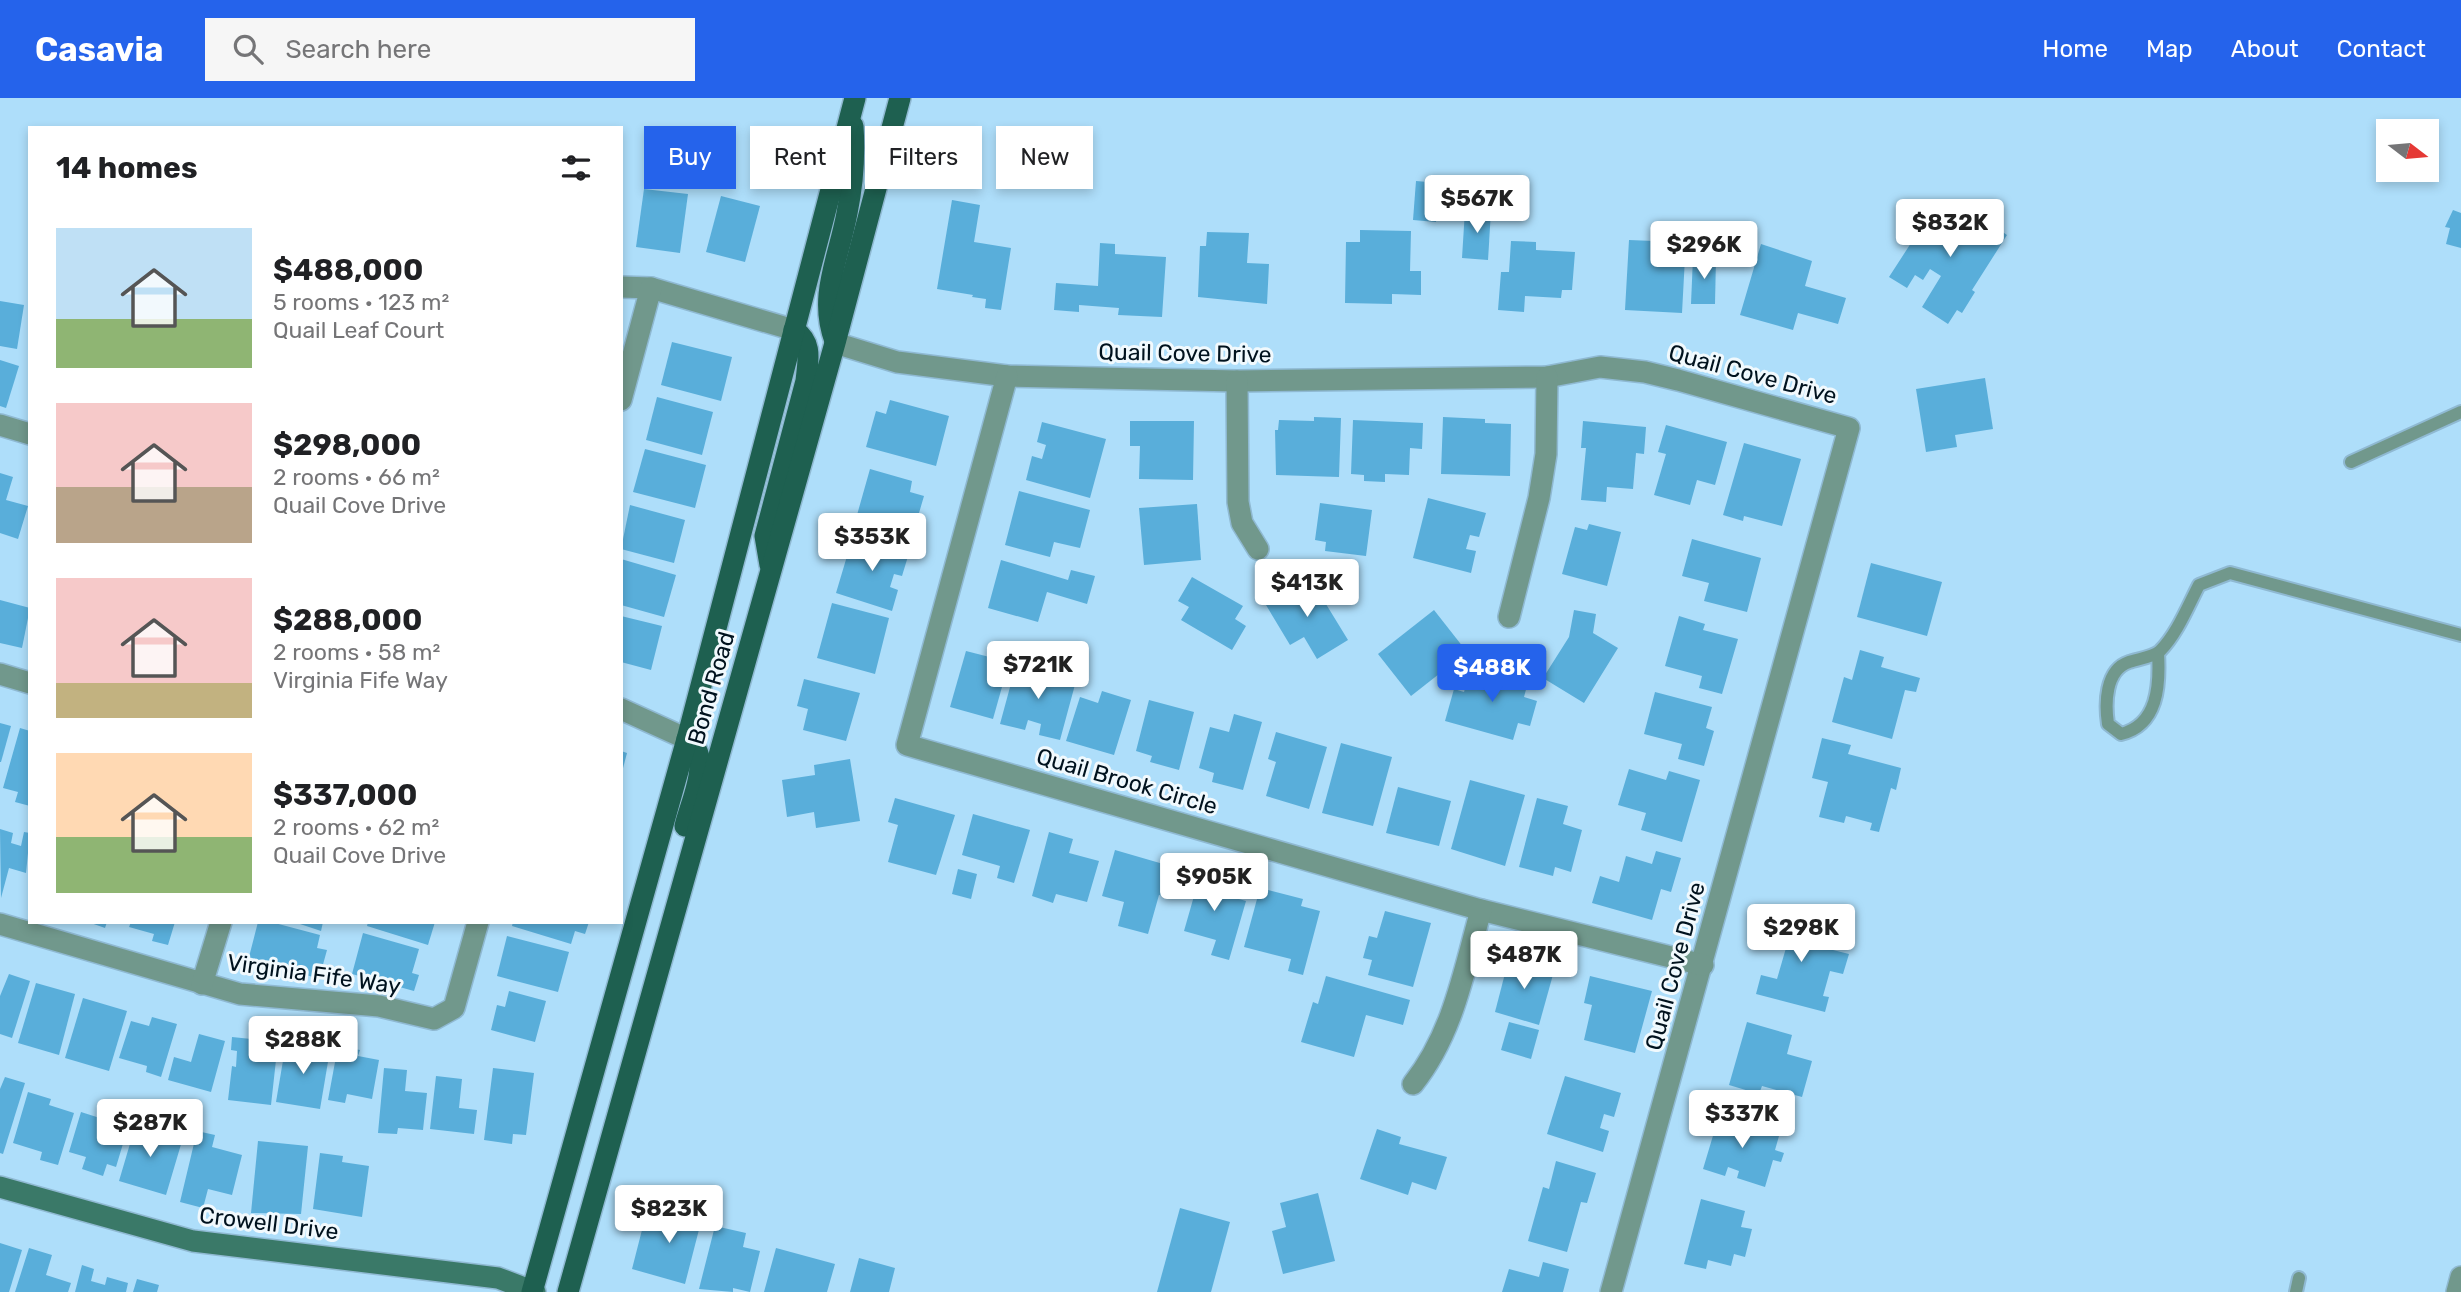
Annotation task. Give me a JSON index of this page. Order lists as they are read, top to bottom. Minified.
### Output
{"streets":{"main road":["Bond Road"],"street":["Quail Cove Drive","Quail Brook Circle","Virginia Fife Way","Crowell Drive"]},"crossings":[["Quail Cove Drive","Bond Road"],["Quail Cove Drive","Quail Brook Circle"],["Bond Road","Crowell Drive"]],"north":"right","page":{"header":"Casavia","search":"Search here","nav":["Home","Map","About","Contact"],"chip":["Buy","Rent","Filters","New"],"heading":"14 homes","price":["$567K","$832K","$296K","$353K","$413K","$721K","$488K","$905K","$298K","$487K","$288K","$337K","$287K","$823K"],"list":[{"name":"$488,000","note":"5 rooms · 123 m² · Quail Leaf Court"},{"name":"$298,000","note":"2 rooms · 66 m² · Quail Cove Drive"},{"name":"$288,000","note":"2 rooms · 58 m² · Virginia Fife Way"},{"name":"$337,000","note":"2 rooms · 62 m² · Quail Cove Drive"}]}}
